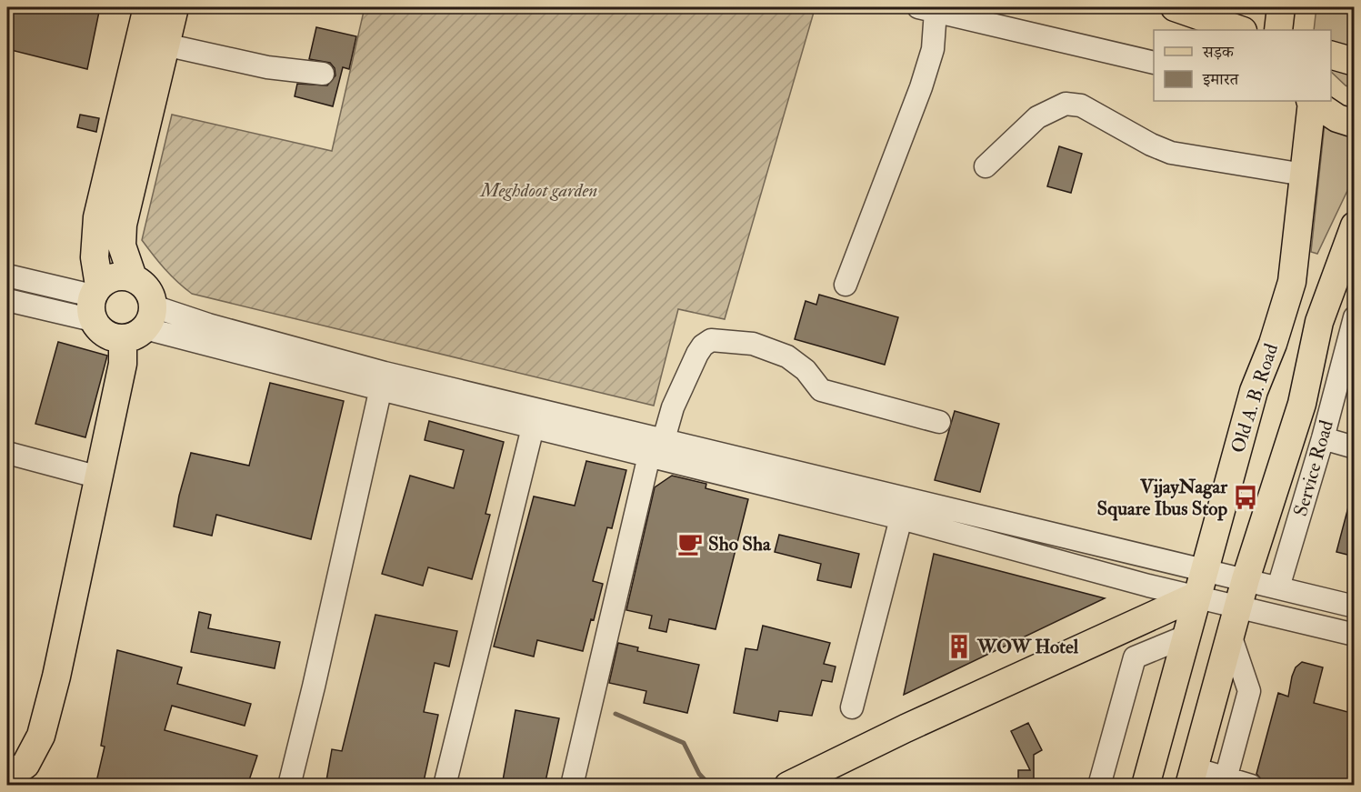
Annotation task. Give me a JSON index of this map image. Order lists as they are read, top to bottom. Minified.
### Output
{"streets":{"main road":["Old A. B. Road"],"street":["Service Road"]},"parks":["Meghdoot garden"],"places":{"bus stop":["VijayNagar Square Ibus Stop"],"cafe":["Sho Sha"],"building":["WOW Hotel"]},"legend":["सड़क","इमारत"]}
